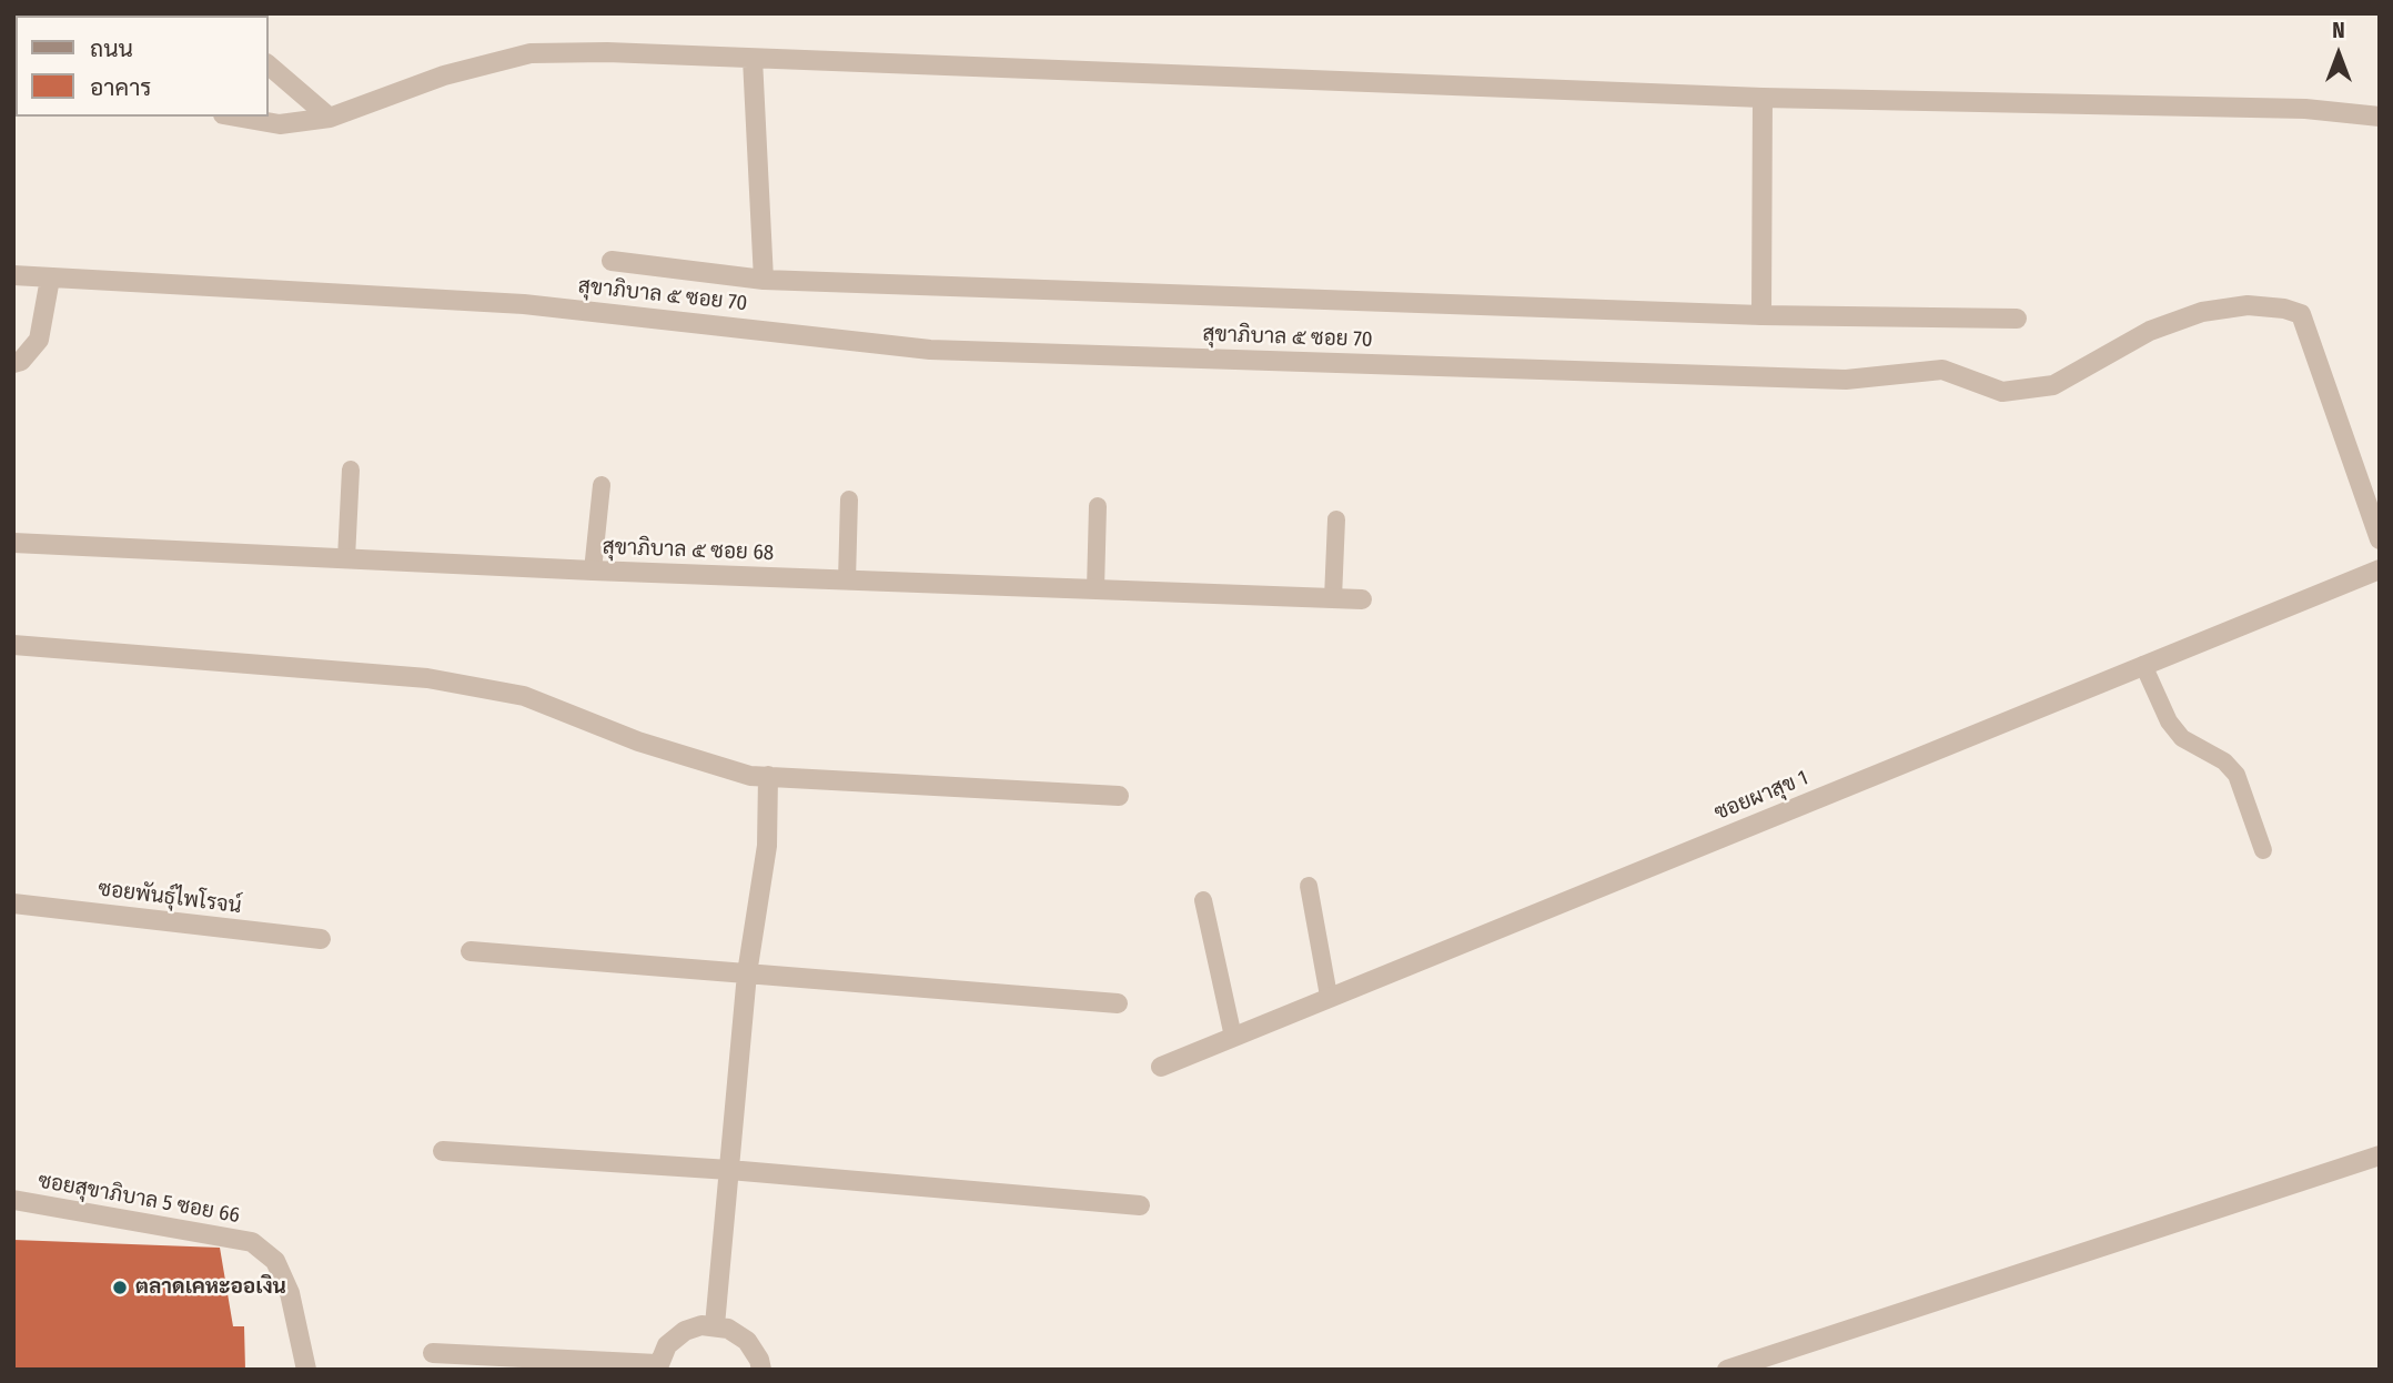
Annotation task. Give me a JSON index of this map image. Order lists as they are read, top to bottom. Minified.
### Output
{"streets":{"street":["สุขาภิบาล ๕ ซอย 70","สุขาภิบาล ๕ ซอย 68","ซอยผาสุข 1","ซอยพันธ์ุไพโรจน์","ซอยสุขาภิบาล 5 ซอย 66"]},"places":["ตลาดเคหะออเงิน"],"legend":["ถนน","อาคาร"],"north":"top"}
